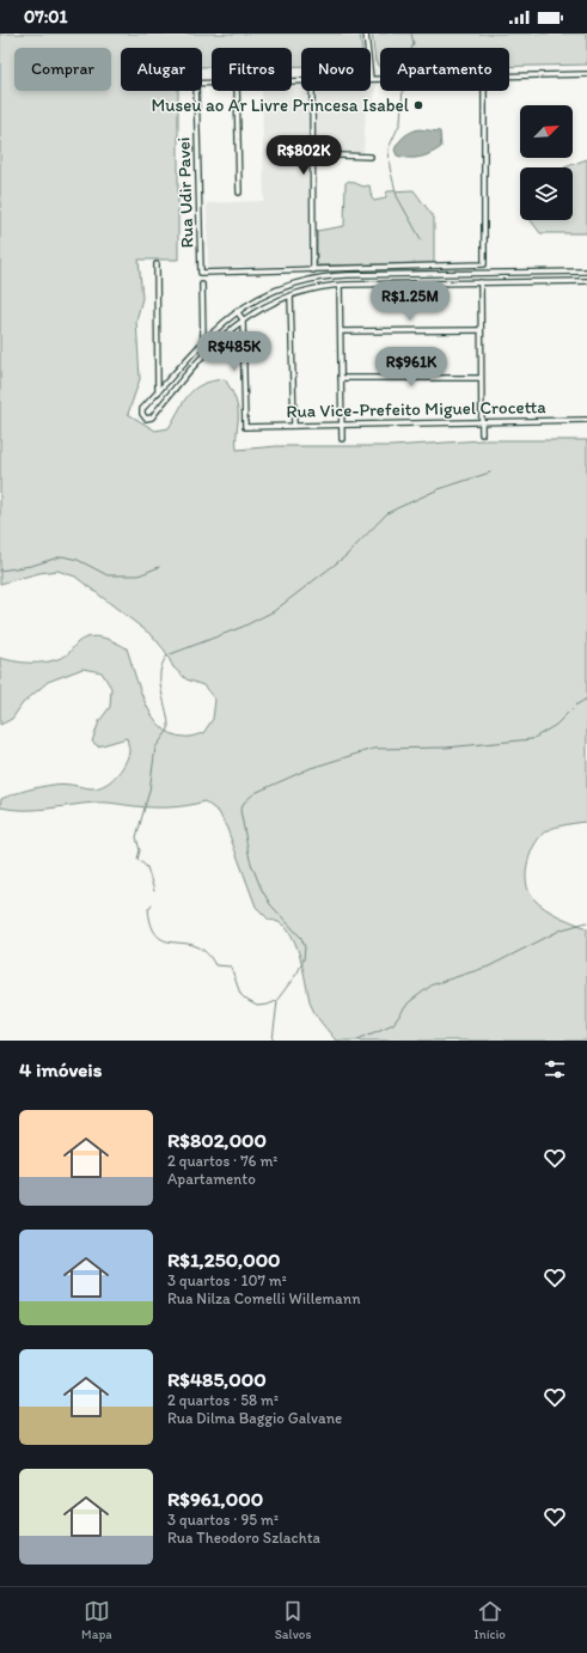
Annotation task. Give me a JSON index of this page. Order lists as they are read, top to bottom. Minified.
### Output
{"streets":{"street":["Rua Udir Pavei","Rua Vice-Prefeito Miguel Crocetta"]},"places":["Museu ao Ar Livre Princesa Isabel"],"north":"top right","page":{"status":"07:01","chip":["Comprar","Alugar","Filtros","Novo","Apartamento"],"price":["R$802K","R$1.25M","R$485K","R$961K"],"heading":"4 imóveis","list":[{"name":"R$802,000","note":"2 quartos · 76 m² · Apartamento"},{"name":"R$1,250,000","note":"3 quartos · 107 m² · Rua Nilza Comelli Willemann"},{"name":"R$485,000","note":"2 quartos · 58 m² · Rua Dilma Baggio Galvane"},{"name":"R$961,000","note":"3 quartos · 95 m² · Rua Theodoro Szlachta"}],"tabs":["Mapa","Salvos","Início"]}}
